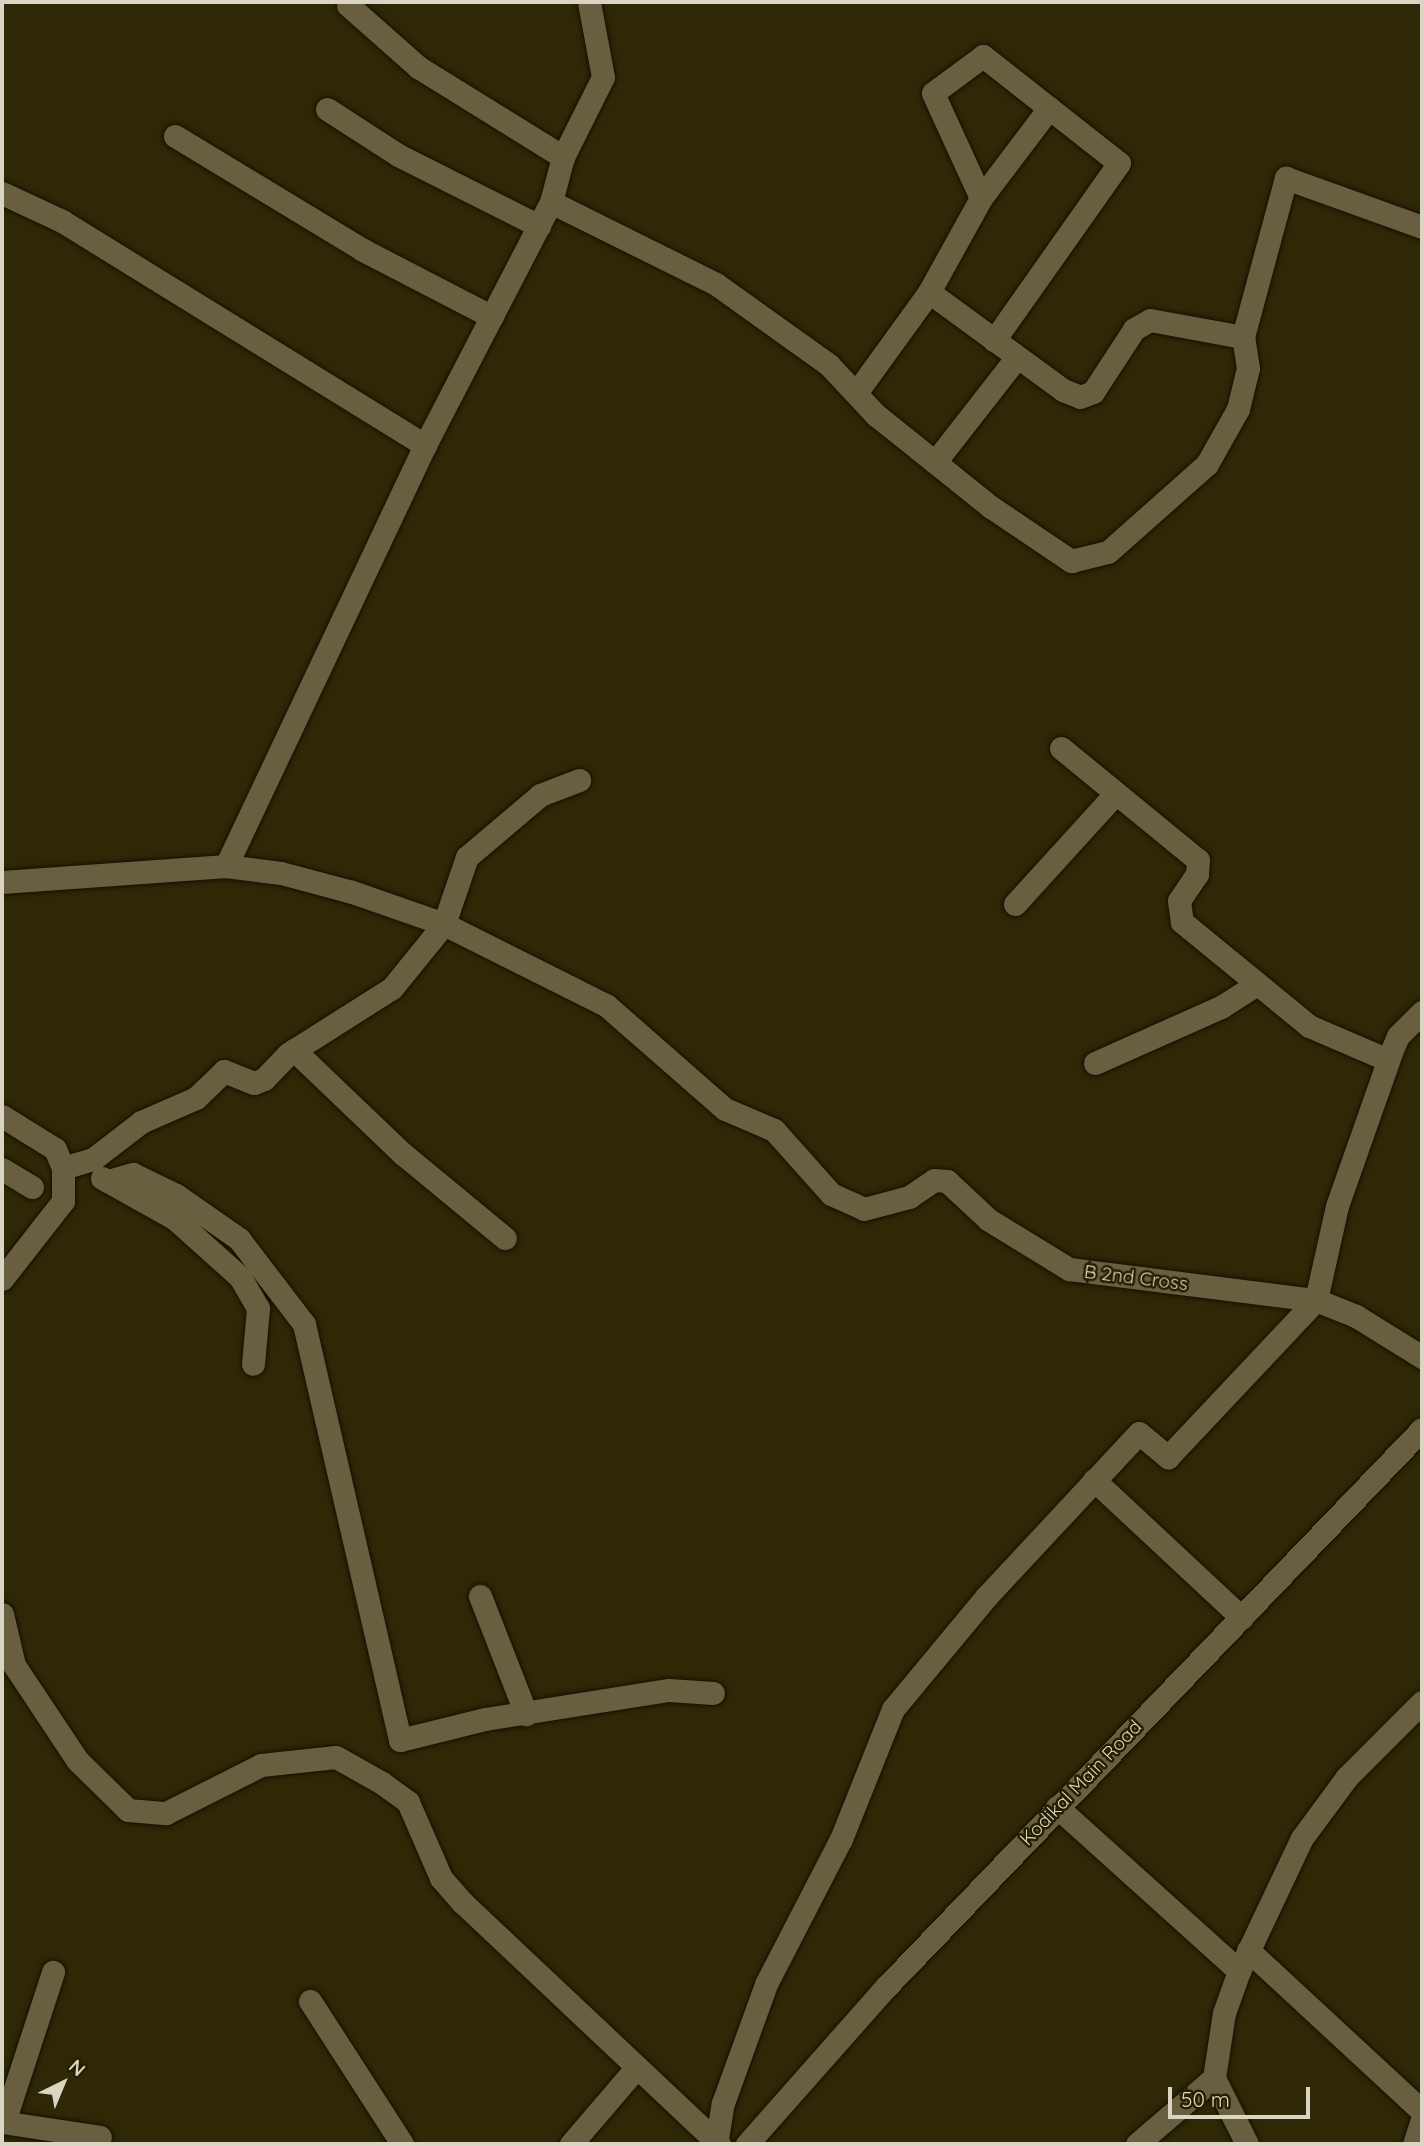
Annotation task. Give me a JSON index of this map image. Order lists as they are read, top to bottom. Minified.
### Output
{"streets":{"street":["B 2nd Cross","Kodikal Main Road"]},"scale_bar":"50 m","north":"top right"}
